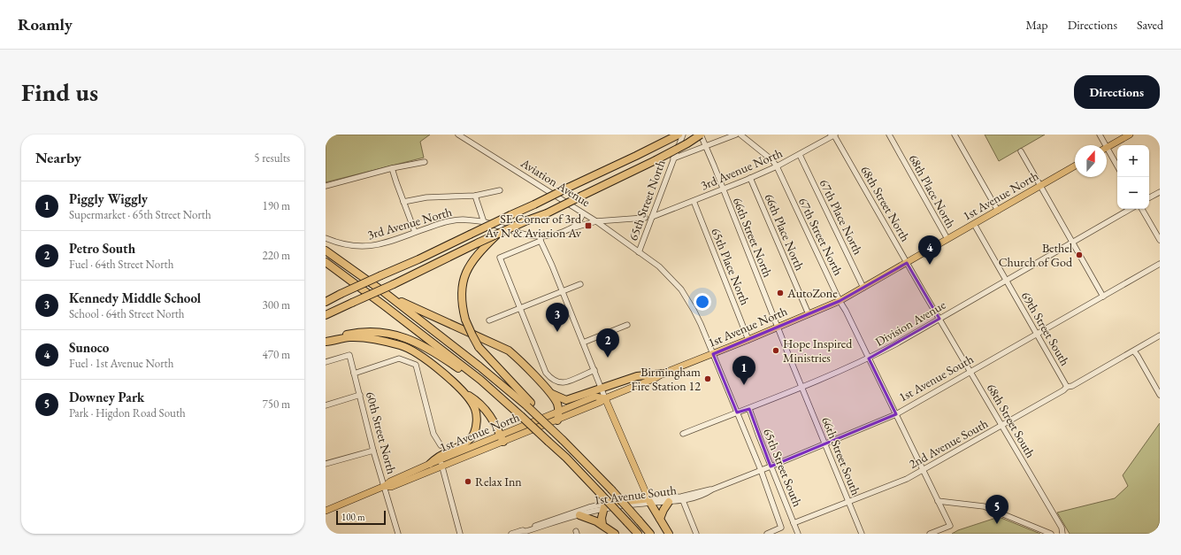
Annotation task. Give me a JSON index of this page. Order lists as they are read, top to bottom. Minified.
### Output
{"streets":{"main road":["1st Avenue North","1st Avenue South"],"street":["3rd Avenue North","Aviation Avenue","68th Place North","65th Street North","68th Street North","67th Place North","66th Place North","67th Street North","66th Street North","65th Place North","Division Avenue","69th Street South","68th Street South","60th Street North","2nd Avenue South","66th Street South","65th Street South"]},"crossings":[["3rd Avenue North","Aviation Avenue"],["3rd Avenue North","65th Street North"],["3rd Avenue North","68th Street North"],["3rd Avenue North","67th Place North"],["3rd Avenue North","66th Place North"],["3rd Avenue North","67th Street North"],["3rd Avenue North","66th Street North"],["3rd Avenue North","65th Place North"],["Aviation Avenue","65th Street North"],["68th Place North","1st Avenue North"],["1st Avenue North","65th Street North"],["1st Avenue North","68th Street North"],["1st Avenue North","67th Place North"],["1st Avenue North","66th Place North"],["1st Avenue North","67th Street North"],["1st Avenue North","66th Street North"],["1st Avenue North","65th Place North"],["1st Avenue North","69th Street South"],["1st Avenue North","60th Street North"],["65th Street North","Division Avenue"],["65th Street North","65th Street South"],["68th Street North","Division Avenue"],["68th Street North","68th Street South"],["67th Street North","Division Avenue"],["67th Street North","1st Avenue South"],["67th Street North","2nd Avenue South"],["66th Street North","Division Avenue"],["66th Street North","66th Street South"],["Division Avenue","69th Street South"],["Division Avenue","68th Street South"],["Division Avenue","66th Street South"],["Division Avenue","65th Street South"],["69th Street South","1st Avenue South"],["69th Street South","2nd Avenue South"],["1st Avenue South","68th Street South"],["1st Avenue South","66th Street South"],["1st Avenue South","65th Street South"],["68th Street South","2nd Avenue South"],["2nd Avenue South","66th Street South"],["2nd Avenue South","65th Street South"]],"places":{"transit":["SE Corner of 3rd Av N & Aviation Av"],"other":["Bethel Church of God","AutoZone","Hope Inspired Ministries","Birmingham Fire Station 12","Relax Inn"]},"scale_bar":"100 m","north":"top","page":{"header":"Roamly","nav":["Map","Directions","Saved"],"buttons":"Directions","title":"Find us","heading":["Nearby","5 results"],"map_buttons":["+","−"],"list":[{"mark":"1","name":"Piggly Wiggly","note":"Supermarket · 65th Street North","value":"190 m"},{"mark":"2","name":"Petro South","note":"Fuel · 64th Street North","value":"220 m"},{"mark":"3","name":"Kennedy Middle School","note":"School · 64th Street North","value":"300 m"},{"mark":"4","name":"Sunoco","note":"Fuel · 1st Avenue North","value":"470 m"},{"mark":"5","name":"Downey Park","note":"Park · Higdon Road South","value":"750 m"}],"pins":["4","3","2","1","5"],"scale":"100 m"}}
